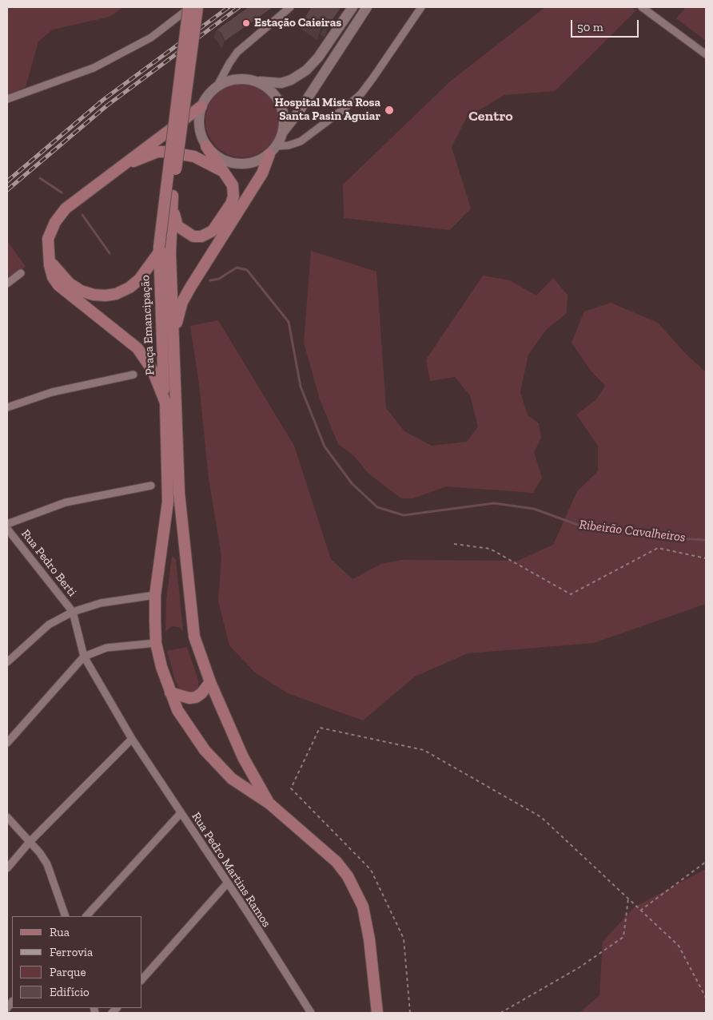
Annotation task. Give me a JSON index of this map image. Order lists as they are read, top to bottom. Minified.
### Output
{"streets":{"main road":["Praça Emancipação"],"street":["Rua Pedro Berti","Rua Pedro Martins Ramos"]},"crossings":[["Rua Pedro Berti","Rua Pedro Martins Ramos"]],"districts":["Centro"],"water":["Ribeirão Cavalheiros"],"places":["Estação Caieiras","Hospital Mista Rosa Santa Pasin Aguiar"],"legend":["Rua","Ferrovia","Parque","Edifício"],"scale_bar":"50 m"}
